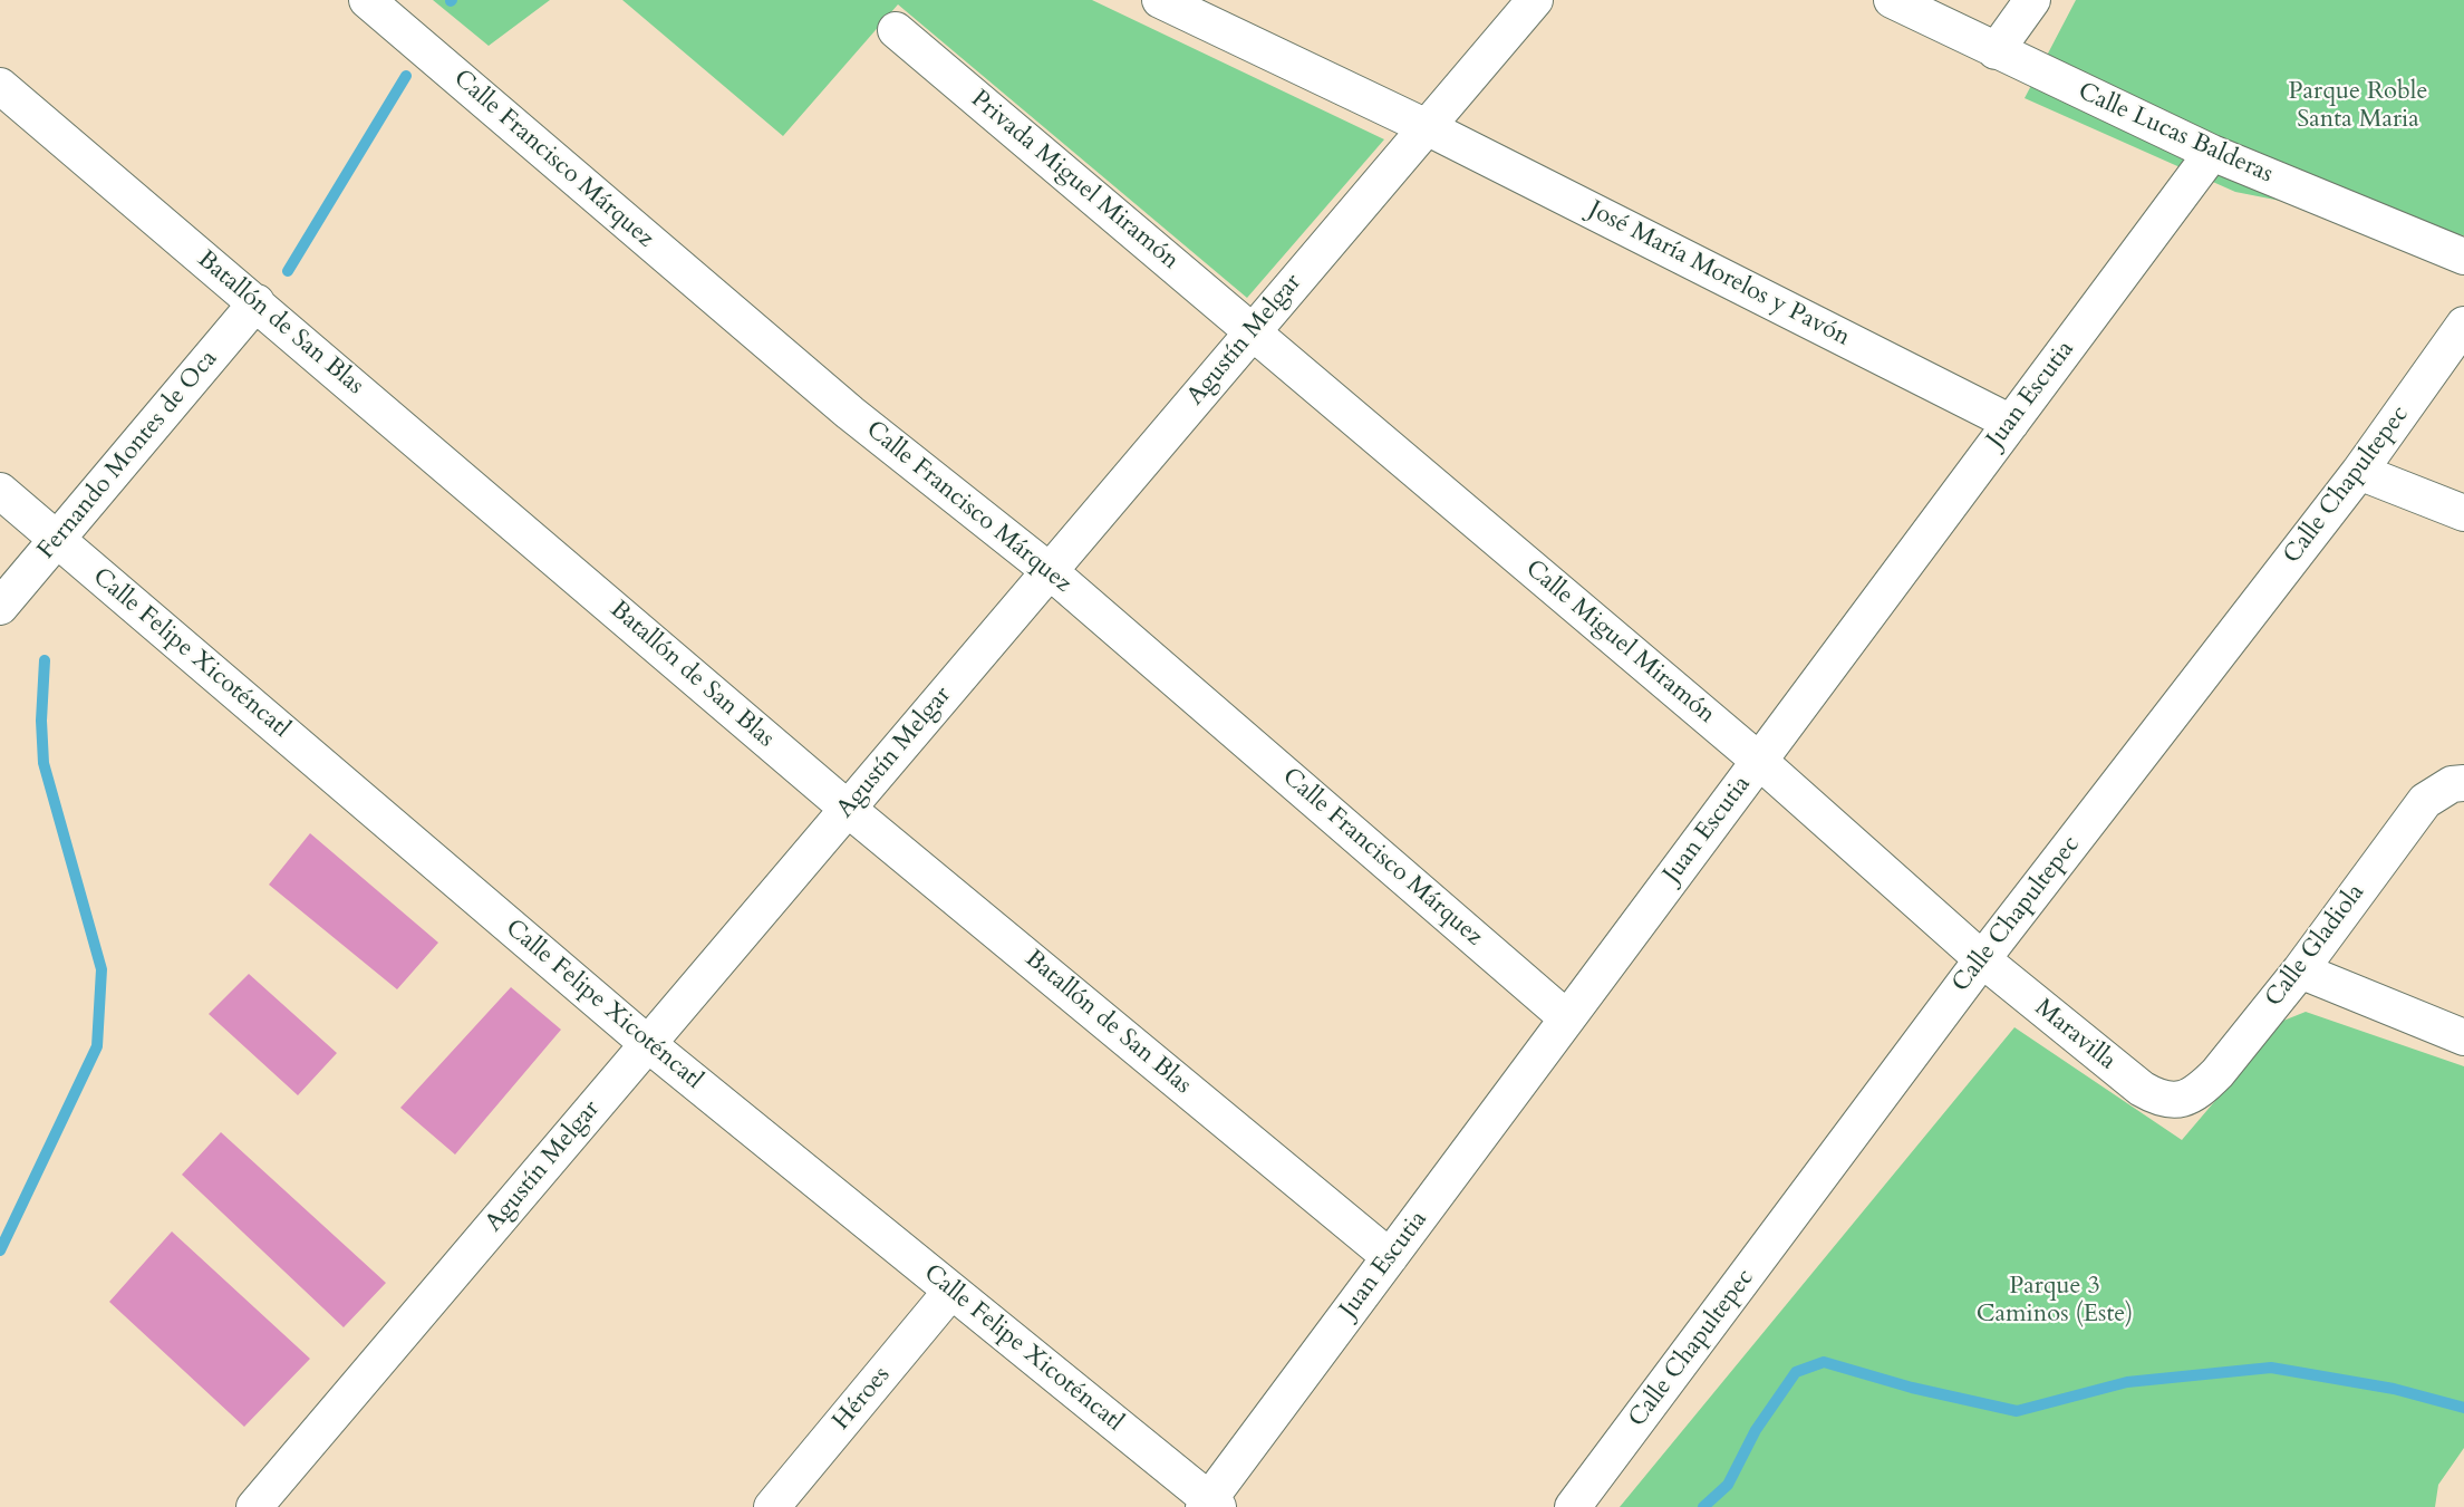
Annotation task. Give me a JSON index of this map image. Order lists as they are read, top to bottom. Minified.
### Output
{"streets":{"street":["Calle Lucas Balderas","Calle Francisco Márquez","Privada Miguel Miramón","José María Morelos y Pavón","Batallón de San Blas","Agustín Melgar","Juan Escutia","Fernando Montes de Oca","Calle Chapultepec","Calle Miguel Miramón","Calle Felipe Xicoténcatl","Calle Gladiola","Maravilla","Héroes"]},"crossings":[["Calle Lucas Balderas","Juan Escutia"],["Calle Francisco Márquez","Agustín Melgar"],["Calle Francisco Márquez","Juan Escutia"],["Privada Miguel Miramón","Agustín Melgar"],["Privada Miguel Miramón","Calle Miguel Miramón"],["José María Morelos y Pavón","Agustín Melgar"],["José María Morelos y Pavón","Juan Escutia"],["Batallón de San Blas","Agustín Melgar"],["Batallón de San Blas","Juan Escutia"],["Batallón de San Blas","Fernando Montes de Oca"],["Agustín Melgar","Calle Miguel Miramón"],["Agustín Melgar","Calle Felipe Xicoténcatl"],["Juan Escutia","Calle Miguel Miramón"],["Juan Escutia","Calle Felipe Xicoténcatl"],["Fernando Montes de Oca","Calle Felipe Xicoténcatl"],["Calle Chapultepec","Calle Miguel Miramón"],["Calle Chapultepec","Maravilla"],["Calle Miguel Miramón","Maravilla"],["Calle Felipe Xicoténcatl","Héroes"],["Calle Gladiola","Maravilla"]],"parks":["Parque Roble Santa Maria","Parque 3 Caminos (Este)"]}
